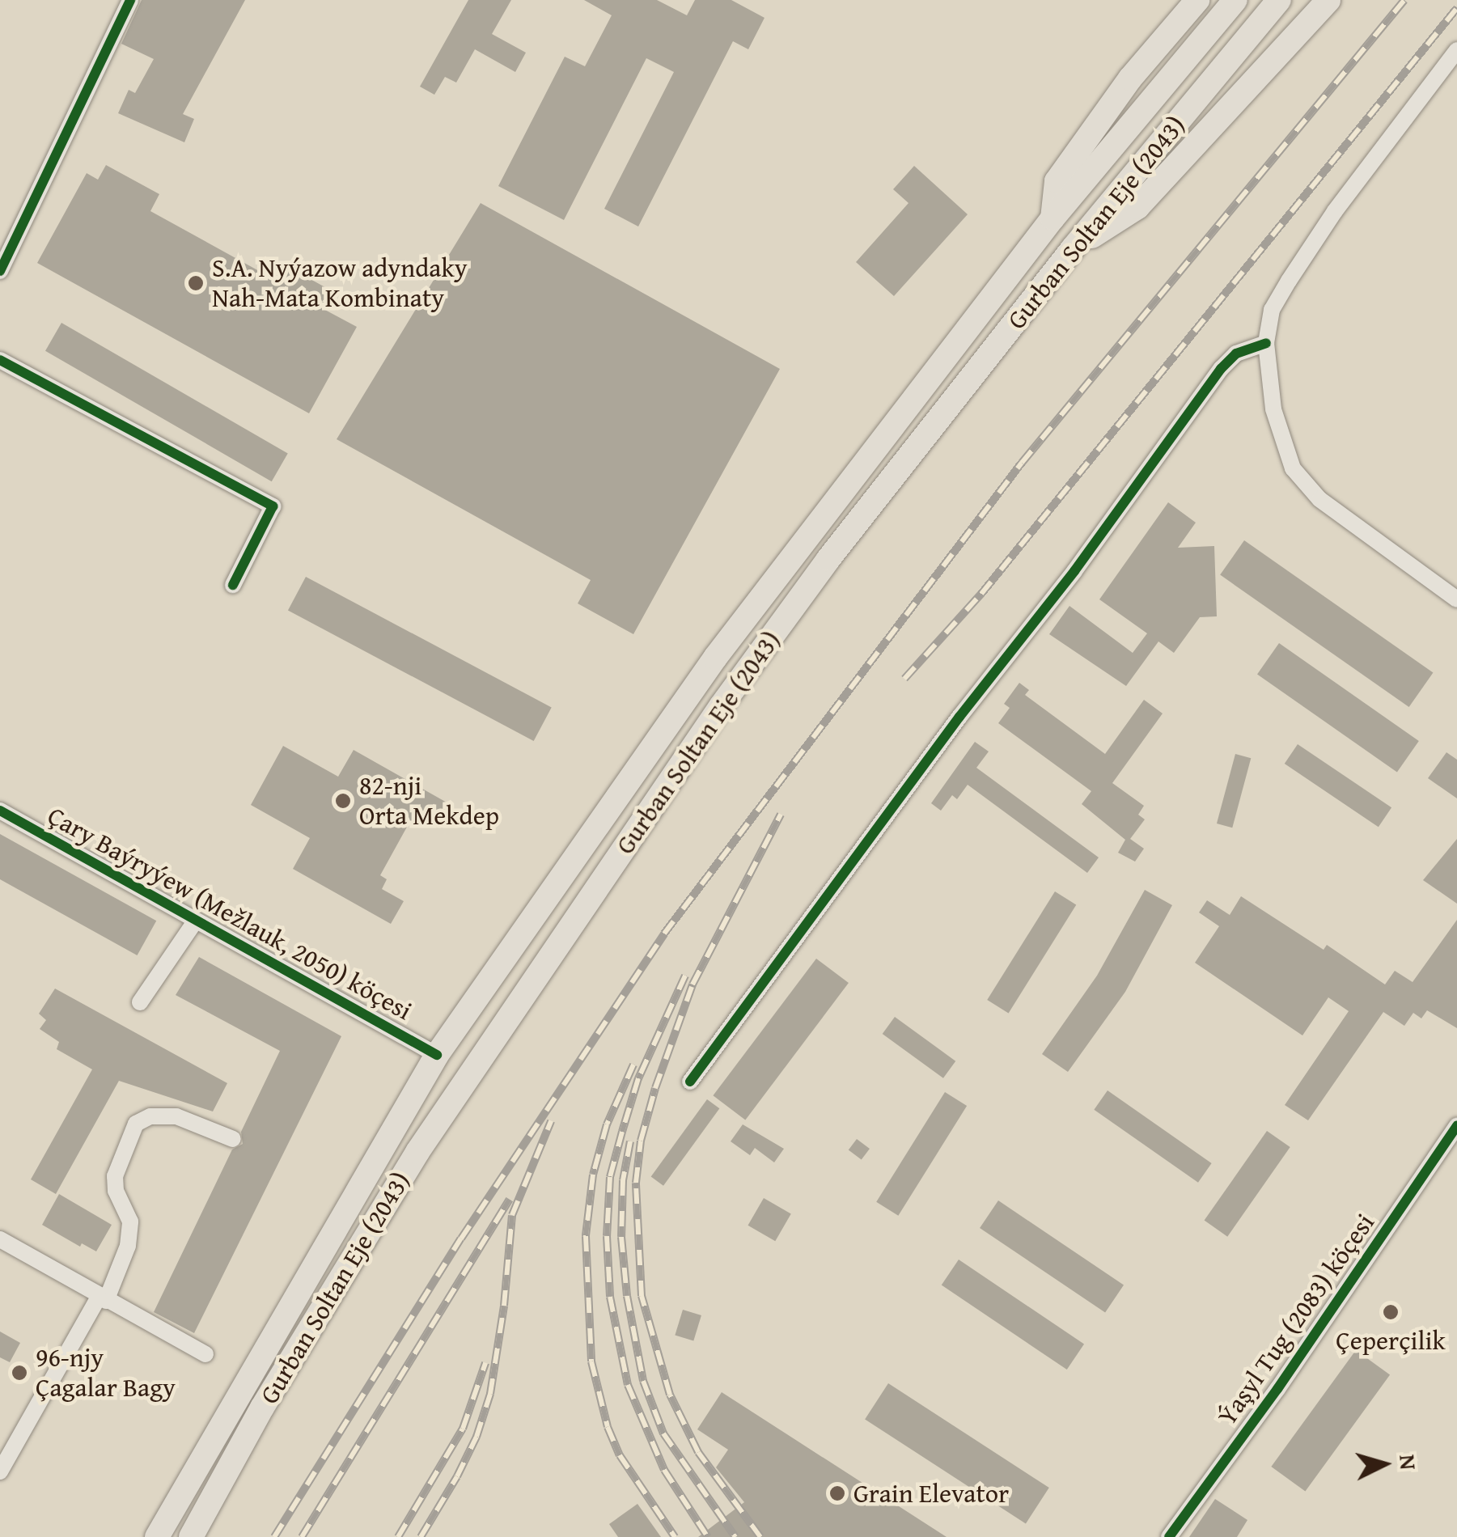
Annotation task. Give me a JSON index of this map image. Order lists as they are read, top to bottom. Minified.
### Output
{"streets":{"highway":["Gurban Soltan Eje (2043)"],"street":["Çary Baýryýew (Mežlauk, 2050) köçesi","Ýaşyl Tug (2083) köçesi"]},"crossings":[["Gurban Soltan Eje (2043)","Çary Baýryýew (Mežlauk, 2050) köçesi"]],"places":["S.A. Nyýazow adyndaky Nah-Mata Kombinaty","82-nji Orta Mekdep","Çeperçilik","96-njy Çagalar Bagy","Grain Elevator"],"north":"right"}
